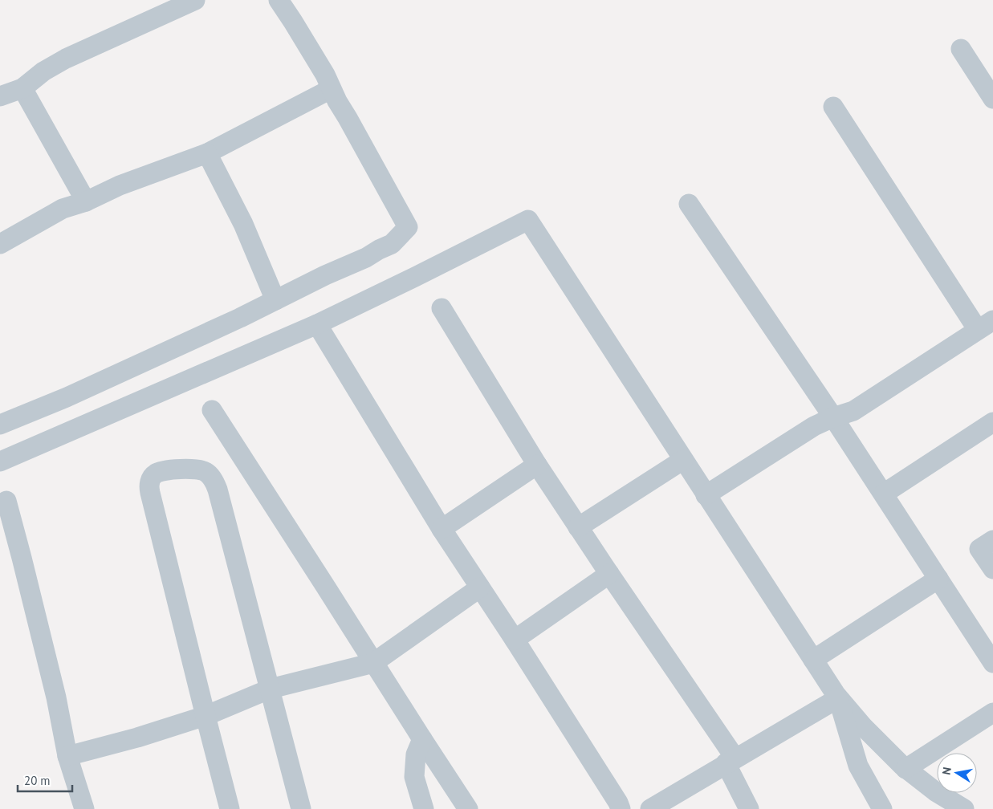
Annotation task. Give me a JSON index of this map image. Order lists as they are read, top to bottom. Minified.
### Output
{"scale_bar":"20 m","north":"left"}
